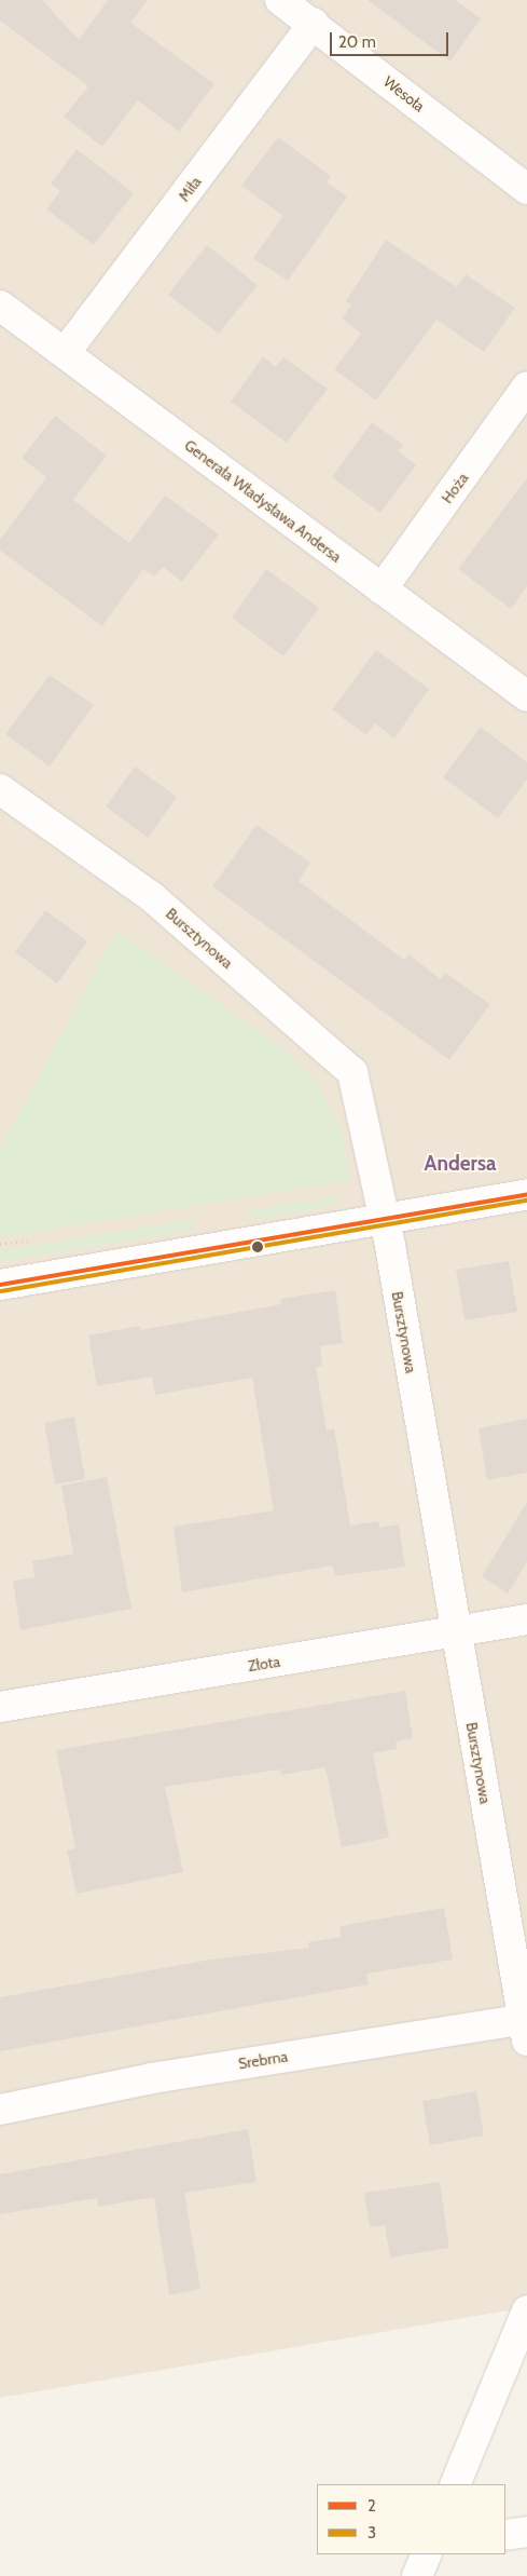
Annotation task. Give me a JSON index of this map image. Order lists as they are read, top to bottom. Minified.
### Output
{"streets":{"street":["Wesoła","Miła","Hoża","Generała Władysława Andersa","Bursztynowa","Złota","Srebrna"]},"crossings":[["Wesoła","Miła"],["Miła","Generała Władysława Andersa"],["Hoża","Generała Władysława Andersa"],["Bursztynowa","Złota"],["Bursztynowa","Srebrna"]],"districts":["Andersa"],"lines":["transit line 2","transit line 3"],"legend":["2","3"],"scale_bar":"20 m"}
